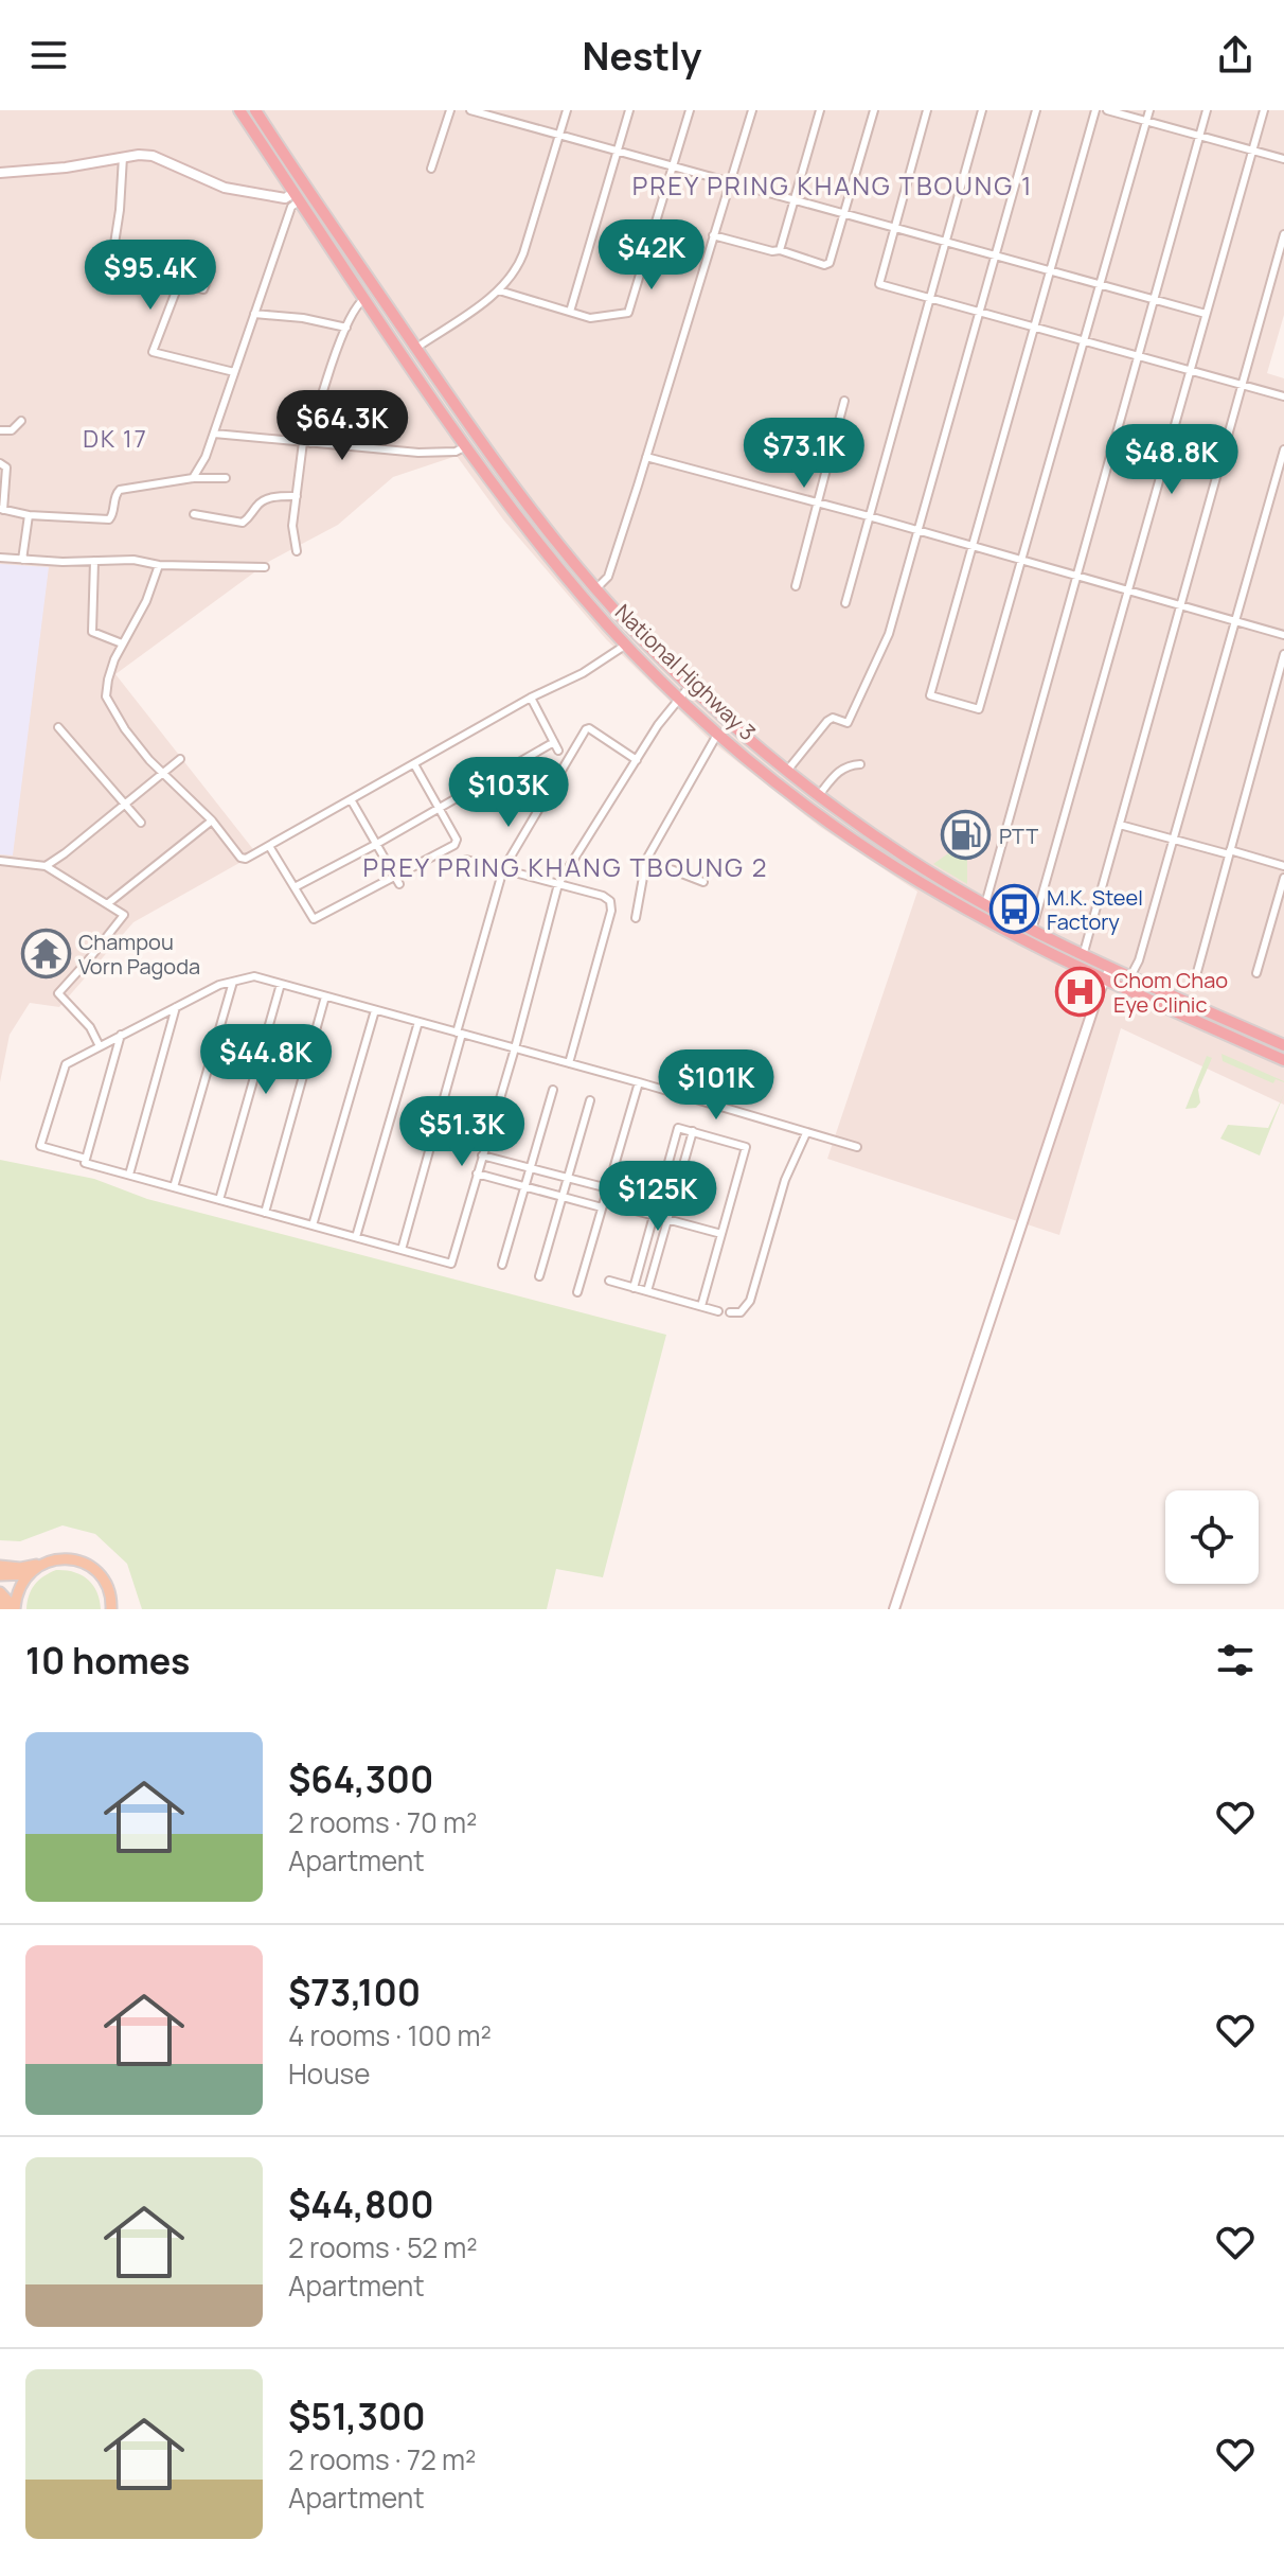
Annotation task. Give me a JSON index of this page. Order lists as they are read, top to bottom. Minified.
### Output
{"streets":{"highway":["National Highway 3"]},"districts":["PREY PRING KHANG TBOUNG 1","DK 17","PREY PRING KHANG TBOUNG 2"],"places":{"fuel station":["PTT"],"bus stop":["M.K. Steel Factory"],"temple":["Champou Vorn Pagoda"],"hospital":["Chom Chao Eye Clinic"]},"page":{"header":"Nestly","price":["$42K","$95.4K","$64.3K","$73.1K","$48.8K","$103K","$44.8K","$101K","$51.3K","$125K"],"heading":"10 homes","list":[{"name":"$64,300","note":"2 rooms · 70 m² · Apartment"},{"name":"$73,100","note":"4 rooms · 100 m² · House"},{"name":"$44,800","note":"2 rooms · 52 m² · Apartment"},{"name":"$51,300","note":"2 rooms · 72 m² · Apartment"}]}}
